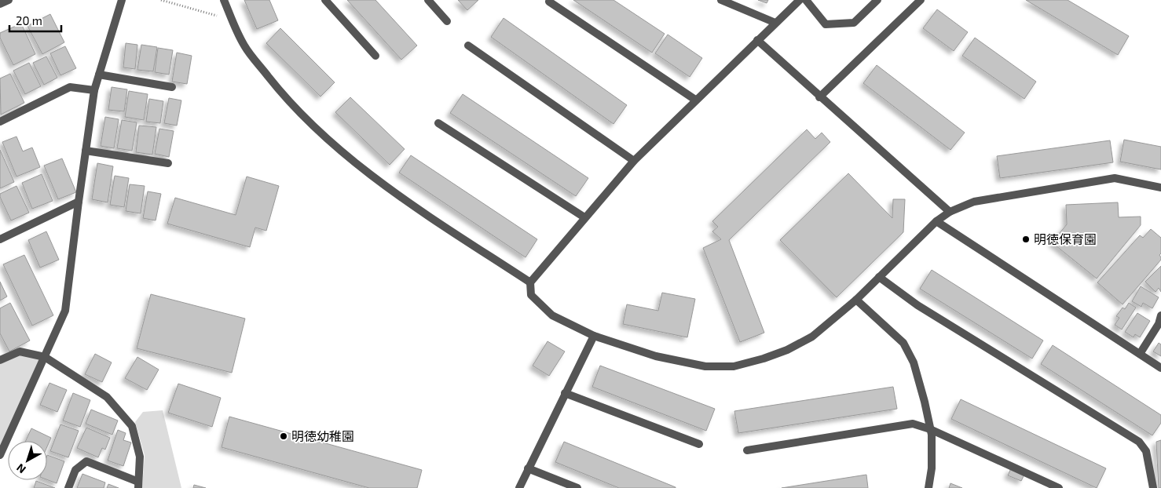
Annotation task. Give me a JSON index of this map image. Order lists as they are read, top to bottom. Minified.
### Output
{"places":["明徳保育園","明徳幼稚園"],"scale_bar":"20 m","north":"bottom left"}
